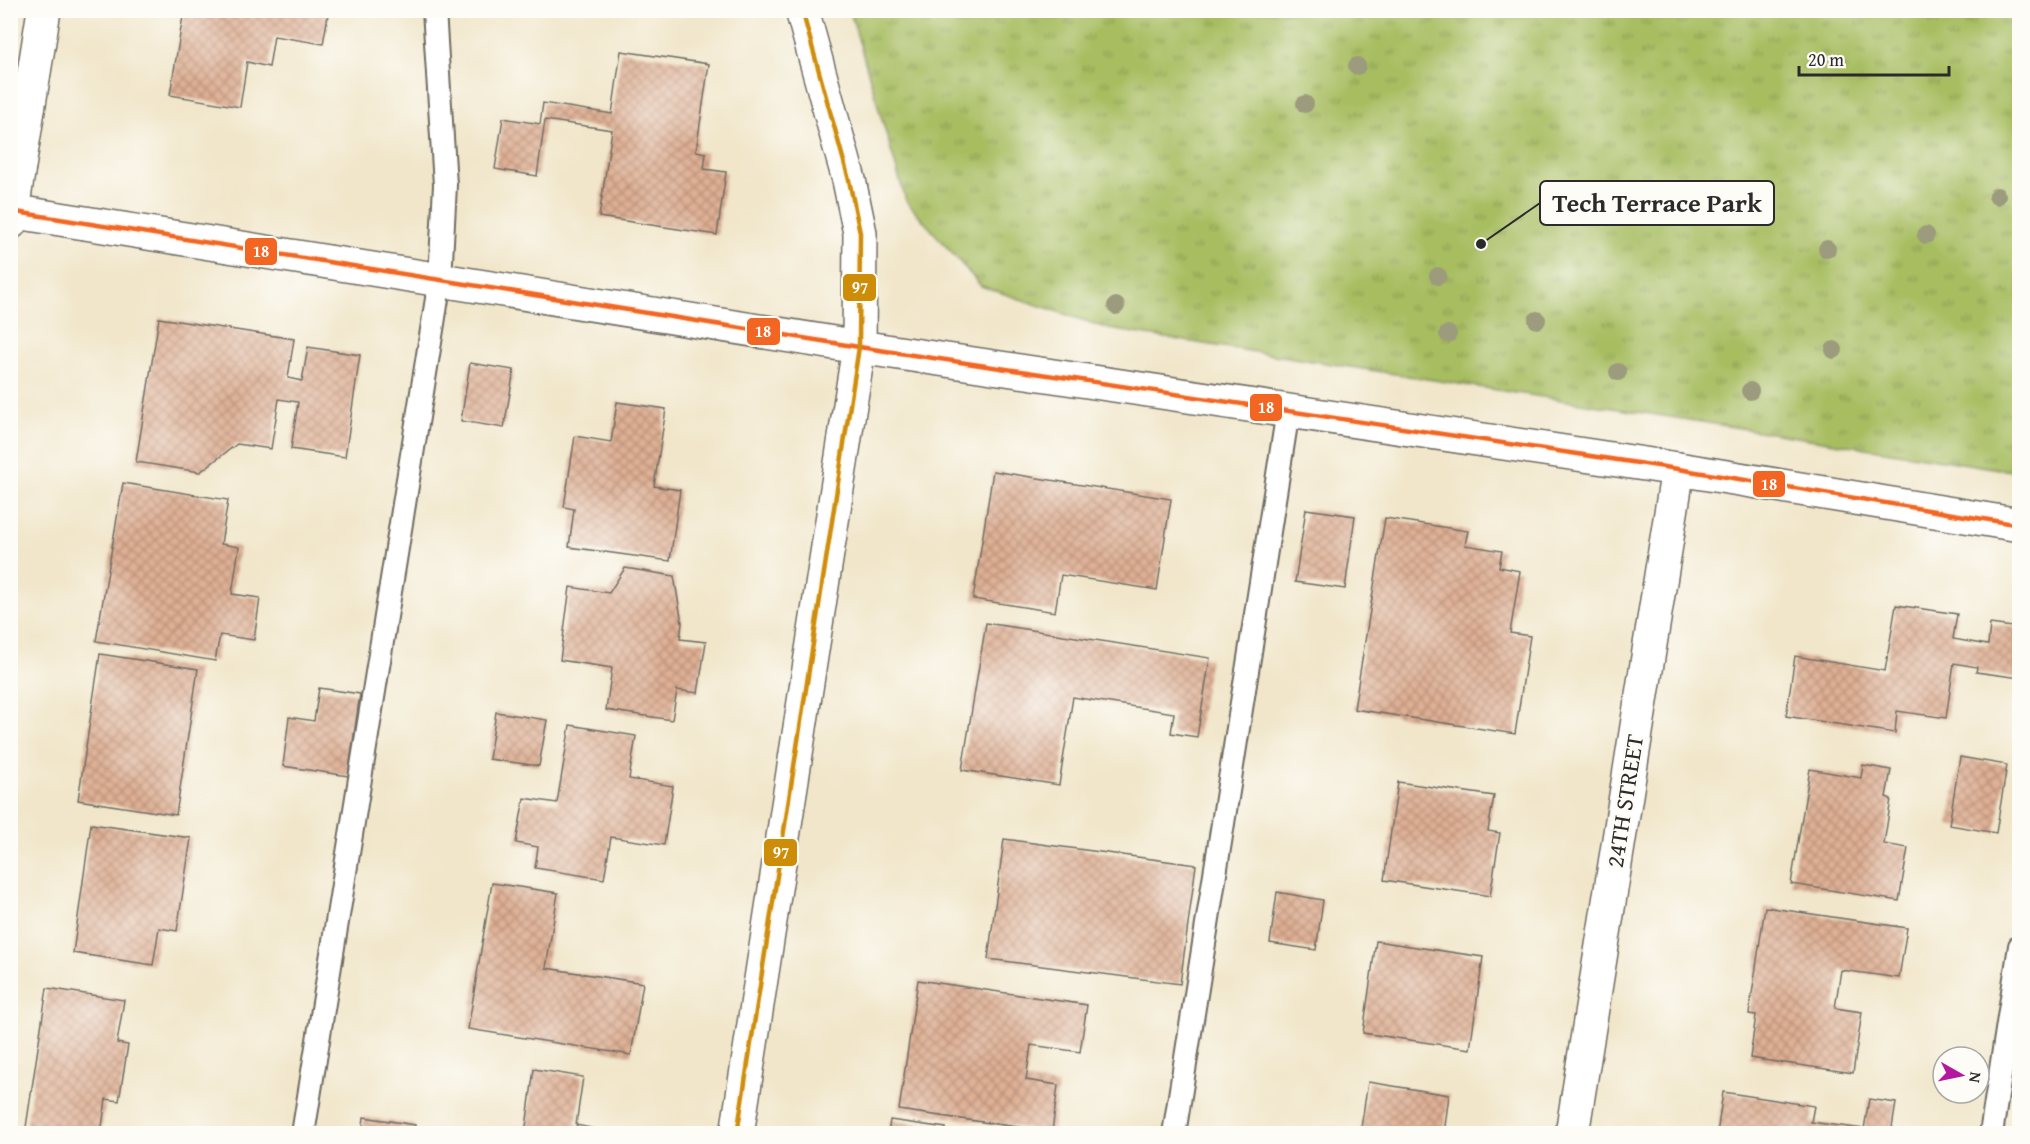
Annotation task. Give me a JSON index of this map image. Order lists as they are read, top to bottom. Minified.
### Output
{"streets":{"street":["24TH STREET"]},"places":["Tech Terrace Park"],"lines":["transit line 97","transit line 18"],"scale_bar":"20 m","north":"right"}
